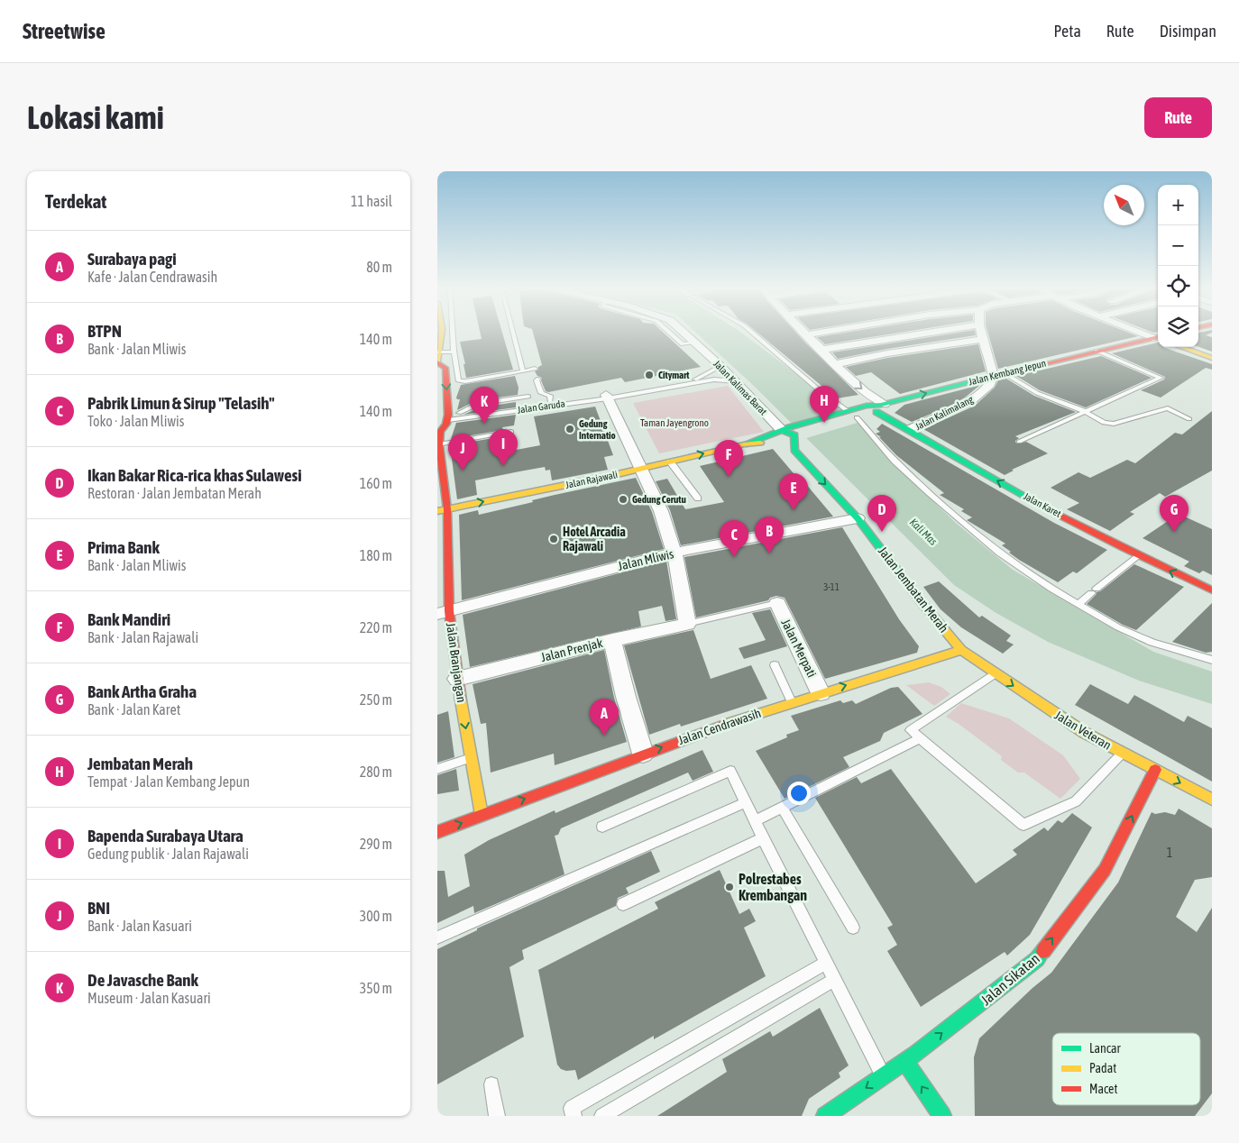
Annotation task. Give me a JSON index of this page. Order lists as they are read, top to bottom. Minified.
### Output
{"streets":{"street":["Jalan Kembang Jepun","Jalan Kalimas Barat","Jalan Kalimalang","Jalan Rajawali","Jalan Karet","Jalan Mliwis","Jalan Jembatan Merah","Jalan Merpati","Jalan Prenjak","Jalan Branjangan","Jalan Cendrawasih","Jalan Veteran","Jalan Sikatan"],"lane":["Jalan Garuda"]},"crossings":[["Jalan Kembang Jepun","Jalan Kalimas Barat"],["Jalan Kembang Jepun","Jalan Kalimalang"],["Jalan Kembang Jepun","Jalan Rajawali"],["Jalan Kembang Jepun","Jalan Karet"],["Jalan Kalimas Barat","Jalan Garuda"],["Jalan Kalimas Barat","Jalan Rajawali"],["Jalan Kalimalang","Jalan Karet"],["Jalan Rajawali","Jalan Jembatan Merah"],["Jalan Rajawali","Jalan Branjangan"],["Jalan Mliwis","Jalan Jembatan Merah"],["Jalan Mliwis","Jalan Branjangan"],["Jalan Jembatan Merah","Jalan Cendrawasih"],["Jalan Jembatan Merah","Jalan Veteran"],["Jalan Merpati","Jalan Cendrawasih"],["Jalan Prenjak","Jalan Branjangan"],["Jalan Branjangan","Jalan Cendrawasih"],["Jalan Cendrawasih","Jalan Veteran"],["Jalan Veteran","Jalan Sikatan"]],"one_way":["Jalan Rajawali","Jalan Karet","Jalan Jembatan Merah","Jalan Cendrawasih","Jalan Veteran"],"water":["Kali Mas"],"parks":["Taman Jayengrono"],"places":["Citymart","Gedung Internatio","Gedung Cerutu","Hotel Arcadia Rajawali","Polrestabes Krembangan"],"house_numbers":["3-11","1"],"legend":["Lancar","Padat","Macet"],"north":"top left","page":{"header":"Streetwise","nav":["Peta","Rute","Disimpan"],"buttons":"Rute","title":"Lokasi kami","heading":["Terdekat","11 hasil"],"map_buttons":["+","−"],"list":[{"mark":"A","name":"Surabaya pagi","note":"Kafe · Jalan Cendrawasih","value":"80 m"},{"mark":"B","name":"BTPN","note":"Bank · Jalan Mliwis","value":"140 m"},{"mark":"C","name":"Pabrik Limun & Sirup \"Telasih\"","note":"Toko · Jalan Mliwis","value":"140 m"},{"mark":"D","name":"Ikan Bakar Rica-rica khas Sulawesi","note":"Restoran · Jalan Jembatan Merah","value":"160 m"},{"mark":"E","name":"Prima Bank","note":"Bank · Jalan Mliwis","value":"180 m"},{"mark":"F","name":"Bank Mandiri","note":"Bank · Jalan Rajawali","value":"220 m"},{"mark":"G","name":"Bank Artha Graha","note":"Bank · Jalan Karet","value":"250 m"},{"mark":"H","name":"Jembatan Merah","note":"Tempat · Jalan Kembang Jepun","value":"280 m"},{"mark":"I","name":"Bapenda Surabaya Utara","note":"Gedung publik · Jalan Rajawali","value":"290 m"},{"mark":"J","name":"BNI","note":"Bank · Jalan Kasuari","value":"300 m"},{"mark":"K","name":"De Javasche Bank","note":"Museum · Jalan Kasuari","value":"350 m"}],"pins":["H","K","I","J","F","E","D","G","B","C","A"]}}
